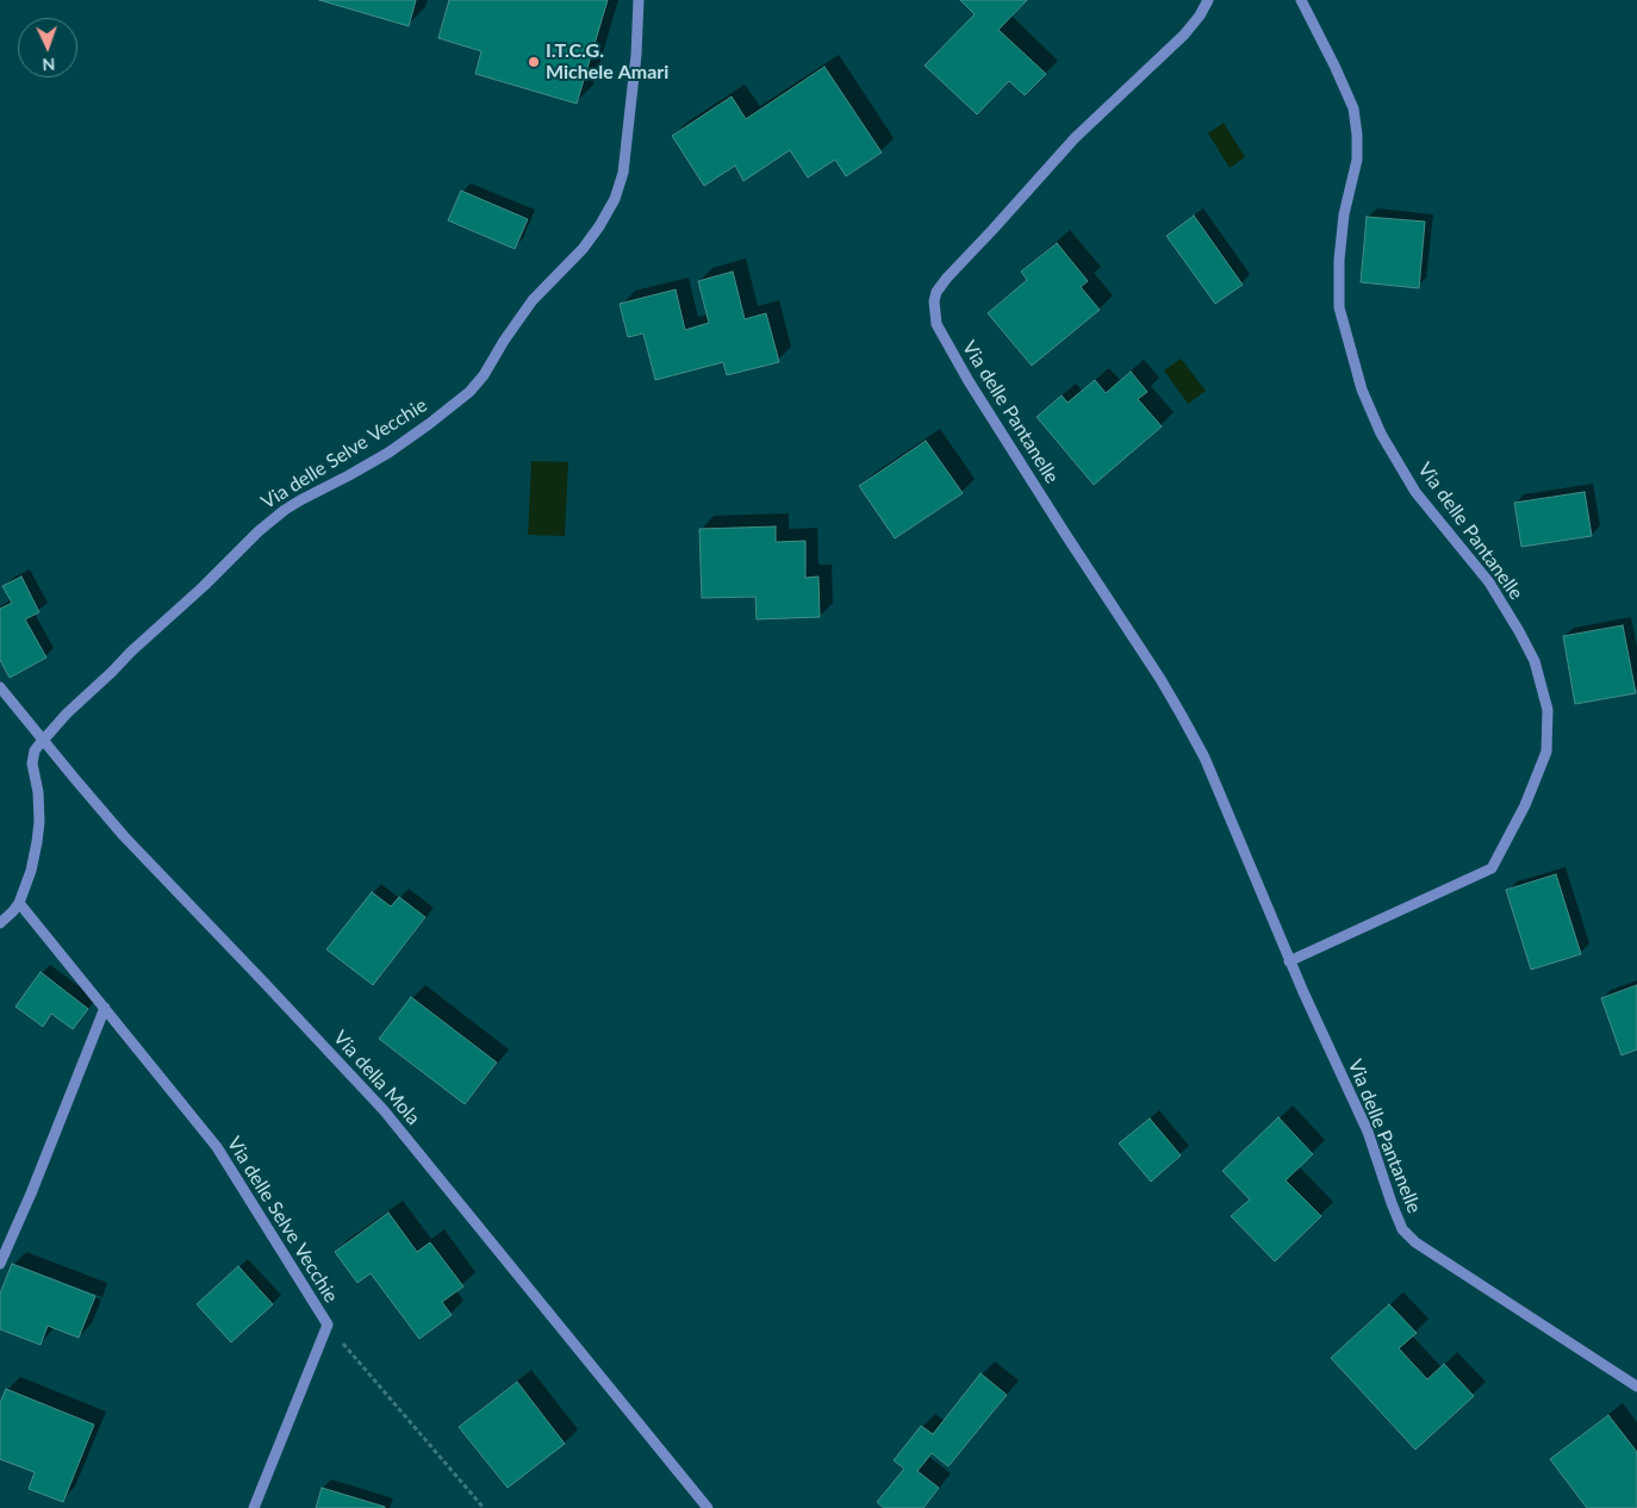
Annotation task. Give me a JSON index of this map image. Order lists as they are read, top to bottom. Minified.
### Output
{"streets":{"street":["Via delle Pantanelle","Via delle Selve Vecchie","Via della Mola"]},"crossings":[["Via delle Selve Vecchie","Via della Mola"]],"places":["I.T.C.G. Michele Amari"],"north":"bottom"}
